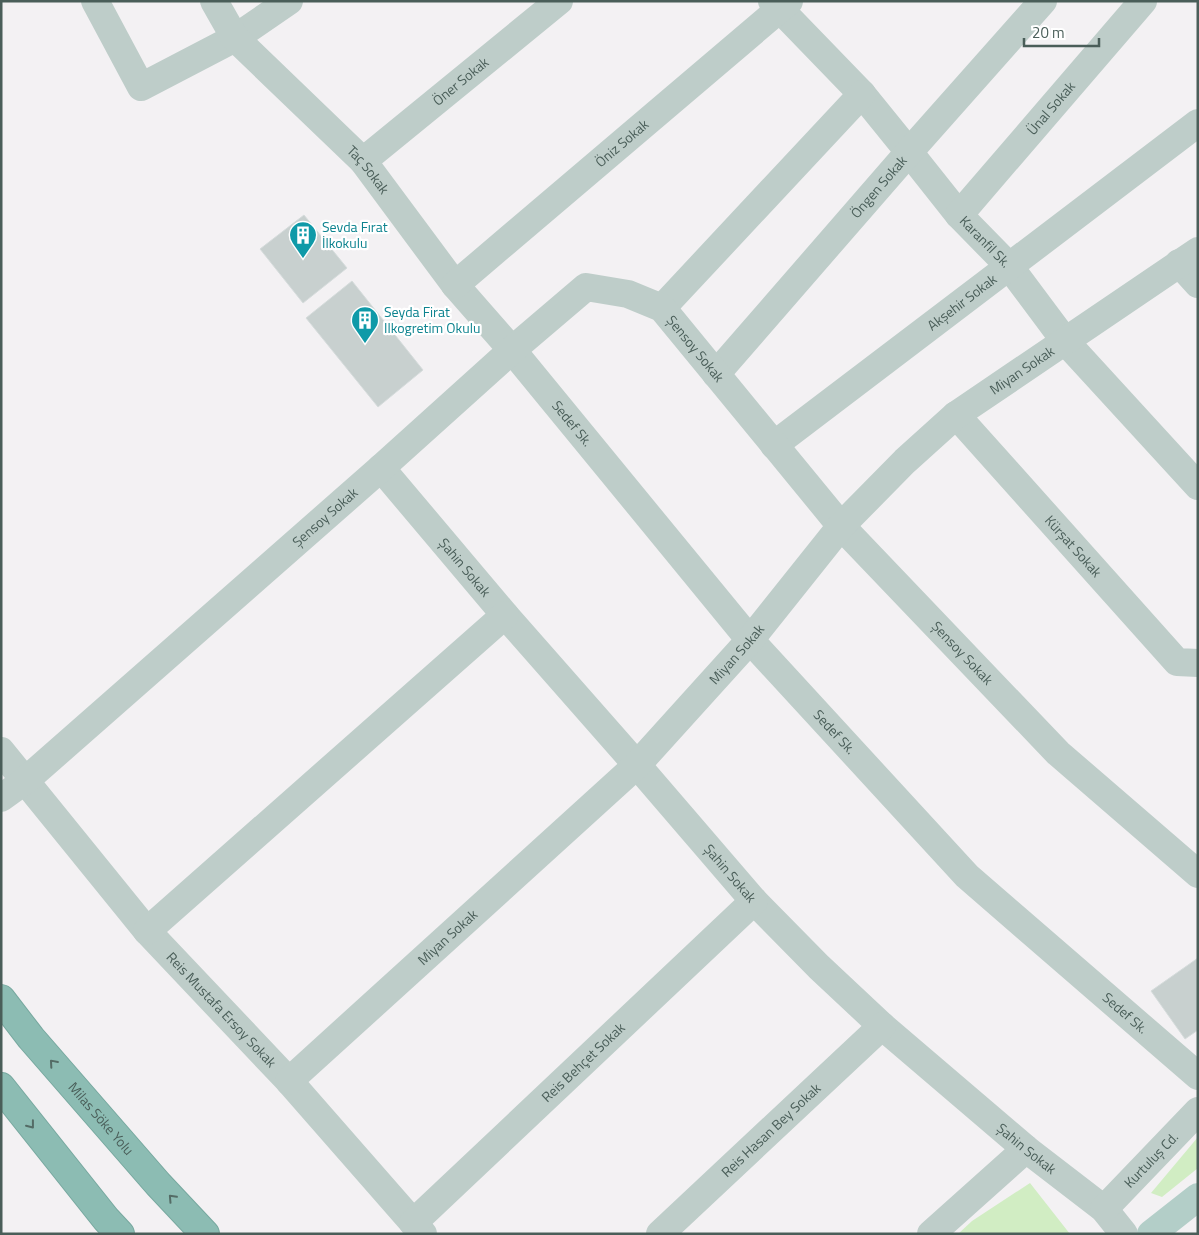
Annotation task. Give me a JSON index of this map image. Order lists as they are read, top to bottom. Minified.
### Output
{"streets":{"highway":["Milas Söke Yolu"],"street":["Öner Sokak","Ünal Sokak","Öniz Sokak","Taç Sokak","Öngen Sokak","Karanfil Sk.","Akşehir Sokak","Şensoy Sokak","Miyan Sokak","Sedef Sk.","Kürşat Sokak","Şahin Sokak","Reis Mustafa Ersoy Sokak","Reis Behçet Sokak","Reis Hasan Bey Sokak","Kurtuluş Cd."]},"crossings":[["Öner Sokak","Taç Sokak"],["Ünal Sokak","Karanfil Sk."],["Öniz Sokak","Taç Sokak"],["Öniz Sokak","Karanfil Sk."],["Taç Sokak","Şensoy Sokak"],["Taç Sokak","Sedef Sk."],["Öngen Sokak","Karanfil Sk."],["Öngen Sokak","Şensoy Sokak"],["Karanfil Sk.","Akşehir Sokak"],["Karanfil Sk.","Miyan Sokak"],["Akşehir Sokak","Şensoy Sokak"],["Şensoy Sokak","Miyan Sokak"],["Şensoy Sokak","Sedef Sk."],["Şensoy Sokak","Şahin Sokak"],["Şensoy Sokak","Reis Mustafa Ersoy Sokak"],["Miyan Sokak","Sedef Sk."],["Miyan Sokak","Kürşat Sokak"],["Miyan Sokak","Şahin Sokak"],["Miyan Sokak","Reis Mustafa Ersoy Sokak"],["Şahin Sokak","Reis Behçet Sokak"],["Şahin Sokak","Reis Hasan Bey Sokak"],["Şahin Sokak","Kurtuluş Cd."],["Reis Mustafa Ersoy Sokak","Reis Behçet Sokak"]],"places":{"building":["Sevda Fırat İlkokulu","Seyda Firat Ilkogretim Okulu"]},"scale_bar":"20 m"}
